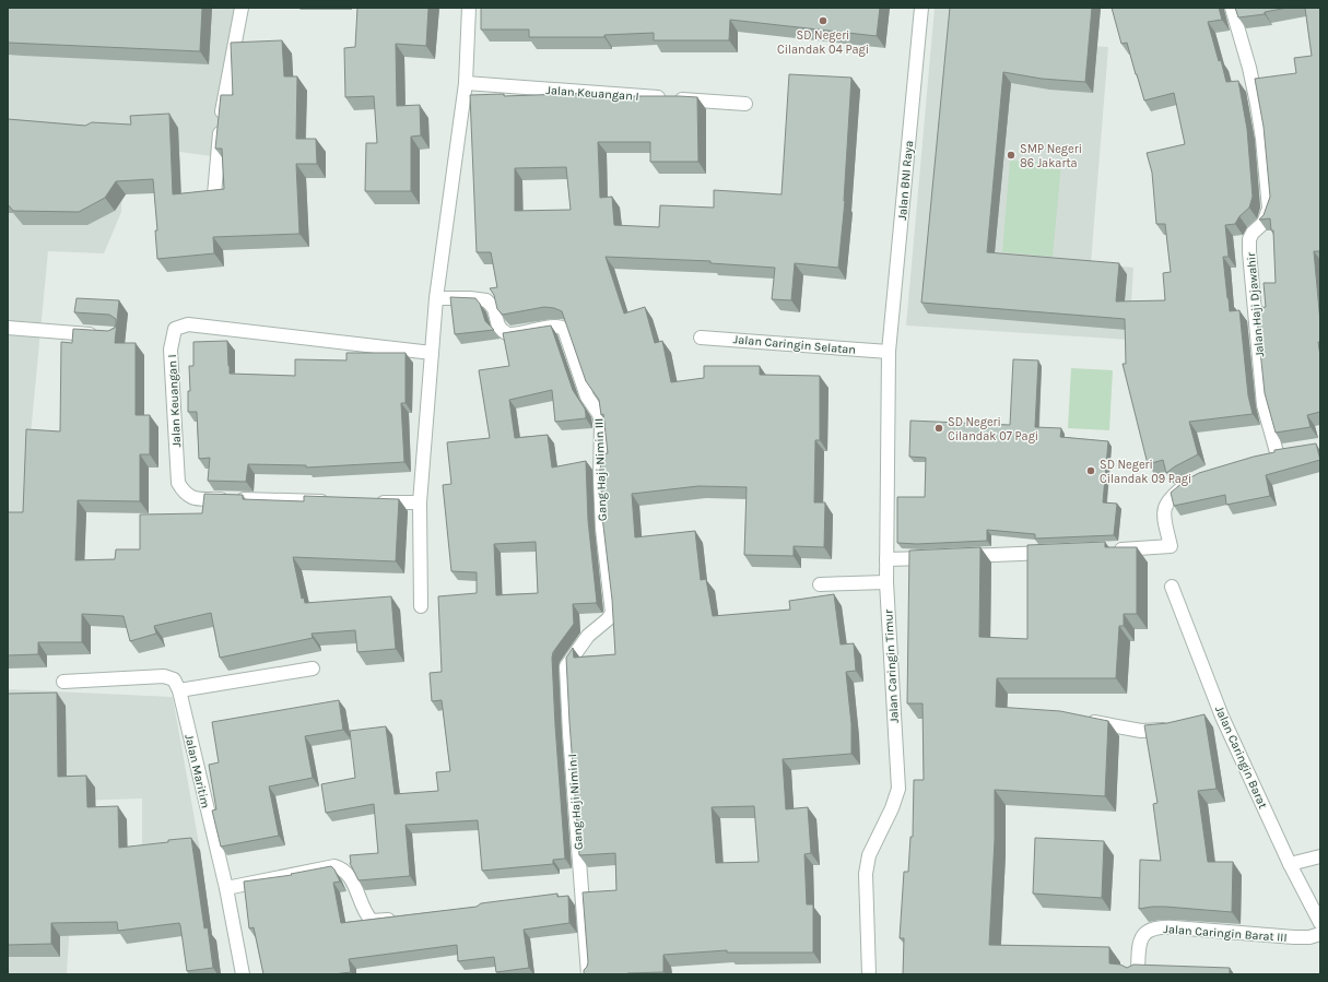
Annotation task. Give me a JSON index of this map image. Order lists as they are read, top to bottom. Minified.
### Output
{"streets":{"street":["Jalan Keuangan I","Jalan BNI Raya","Jalan Haji Djawahir","Jalan Caringin Selatan","Gang Haji Nimin III","Jalan Caringin Timur","Jalan Caringin Barat","Jalan Maritim","Gang Haji Nimin I","Jalan Caringin Barat III"]},"crossings":[["Jalan BNI Raya","Jalan Caringin Selatan"],["Jalan BNI Raya","Jalan Caringin Timur"],["Jalan Caringin Selatan","Jalan Caringin Timur"],["Gang Haji Nimin III","Gang Haji Nimin I"]],"places":["SD Negeri Cilandak 04 Pagi","SMP Negeri 86 Jakarta","SD Negeri Cilandak 07 Pagi","SD Negeri Cilandak 09 Pagi"]}
